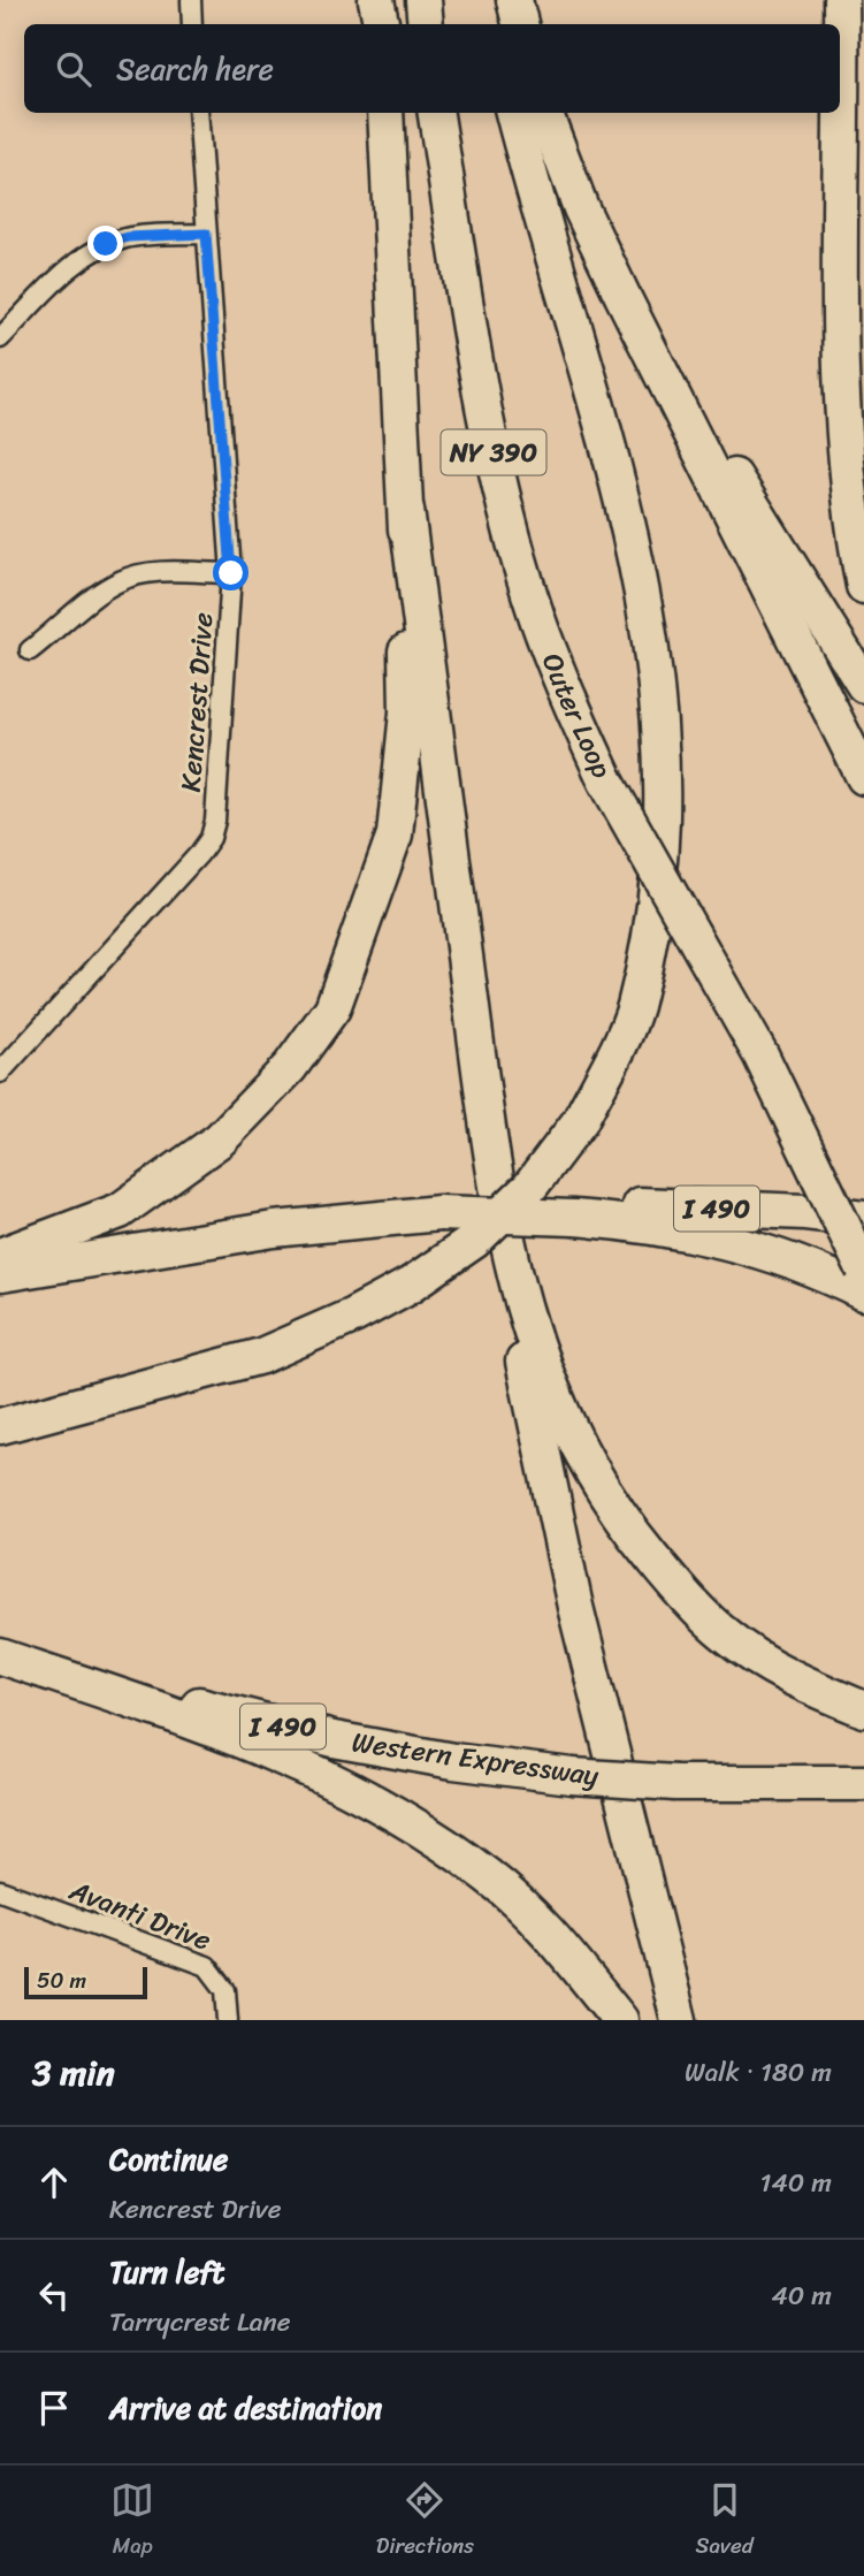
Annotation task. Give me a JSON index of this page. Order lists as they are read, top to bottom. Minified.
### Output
{"streets":{"highway":["NY 390","Outer Loop","I 490","Western Expressway"],"street":["Kencrest Drive","Avanti Drive"]},"scale_bar":"50 m","page":{"search":"Search here","scale":"50 m","heading":["3 min","Walk · 180 m"],"list":[["Continue","Kencrest Drive","140 m"],["Turn left","Tarrycrest Lane","40 m"],"Arrive at destination"],"nav":["Map","Directions","Saved"]}}
